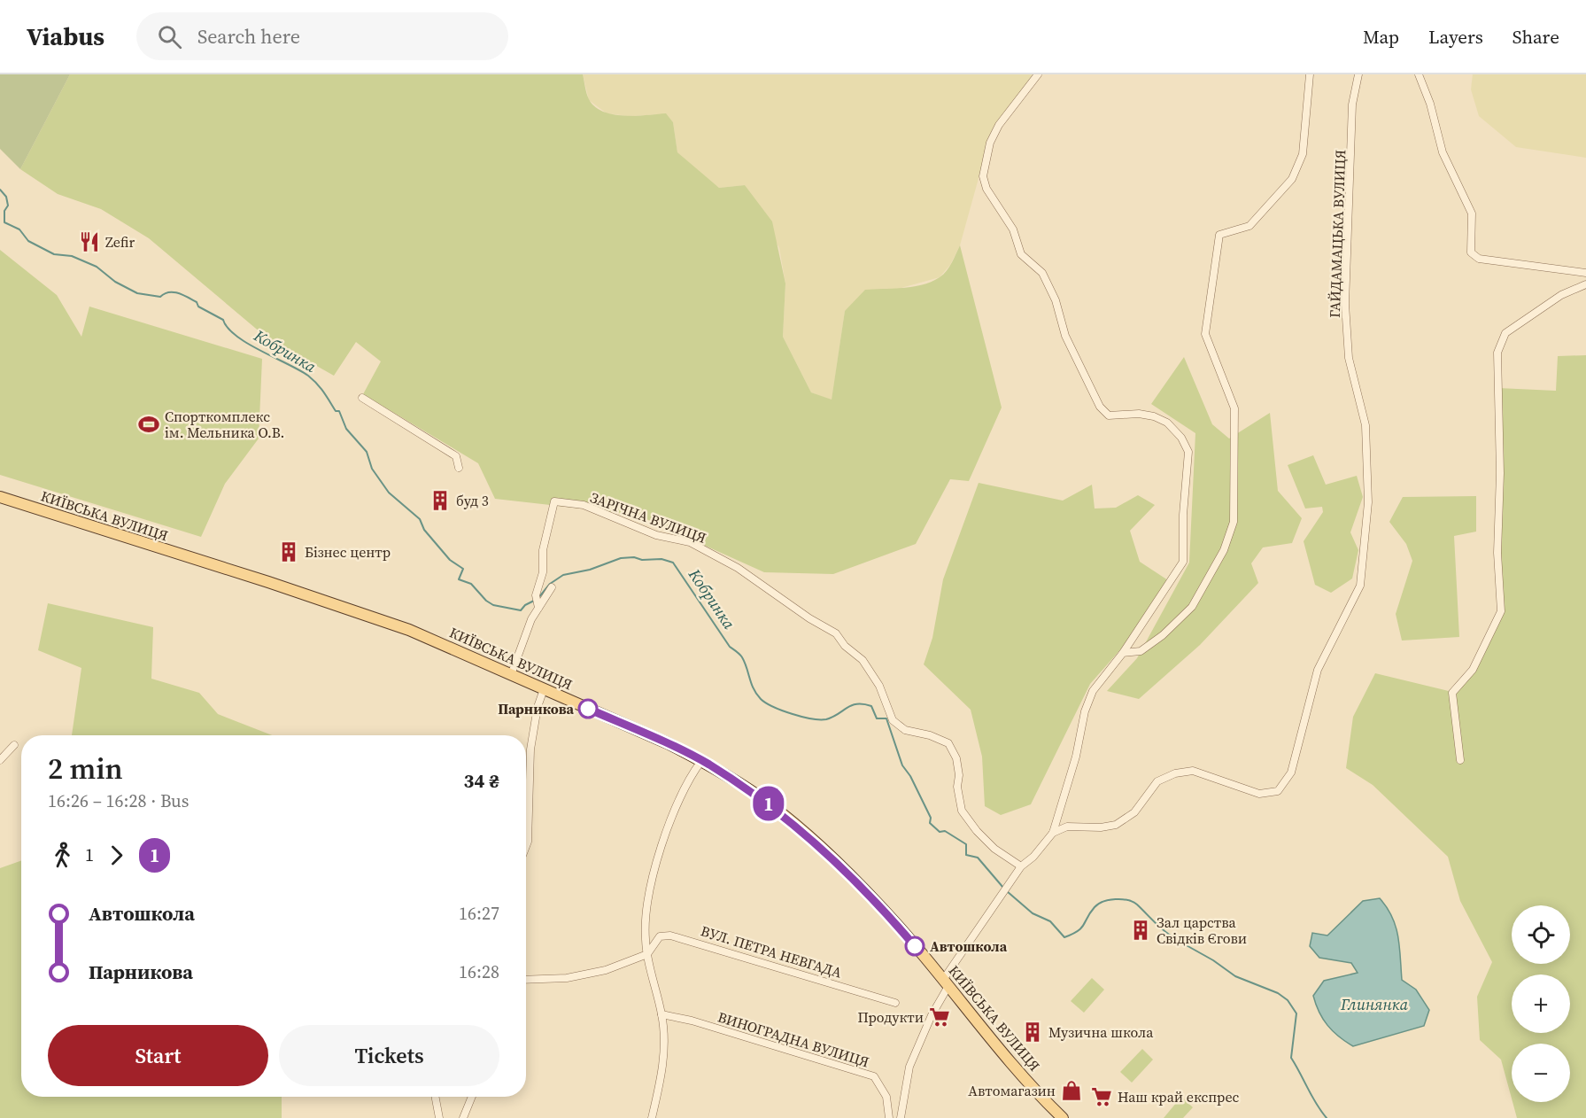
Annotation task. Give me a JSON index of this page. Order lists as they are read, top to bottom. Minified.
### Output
{"streets":{"main road":["КИЇВСЬКА ВУЛИЦЯ"],"street":["ГАЙДАМАЦЬКА ВУЛИЦЯ","ЗАРІЧНА ВУЛИЦЯ","ВУЛ. ПЕТРА НЕВГАДА","ВИНОГРАДНА ВУЛИЦЯ"]},"water":["Кобринка","Глинянка"],"places":{"restaurant":["Zefir"],"sports":["Спорткомплекс ім. Мельника О.В."],"building":["буд 3","Бізнес центр","Зал царства Свідків Єгови","Музична школа"],"other":["Парникова","Автошкола"],"supermarket":["Продукти","Наш край експрес"],"shop":["Автомагазин"]},"lines":["bus line 1"],"page":{"header":"Viabus","search":"Search here","nav":["Map","Layers","Share"],"on_map":"1","heading":["2 min","16:26 – 16:28 · Bus","34 ₴"],"legs":["1","1"],"list":[{"name":"Автошкола","value":"16:27"},{"name":"Парникова","value":"16:28"}],"map_buttons":["+","−"],"buttons":["Start","Tickets"]}}
